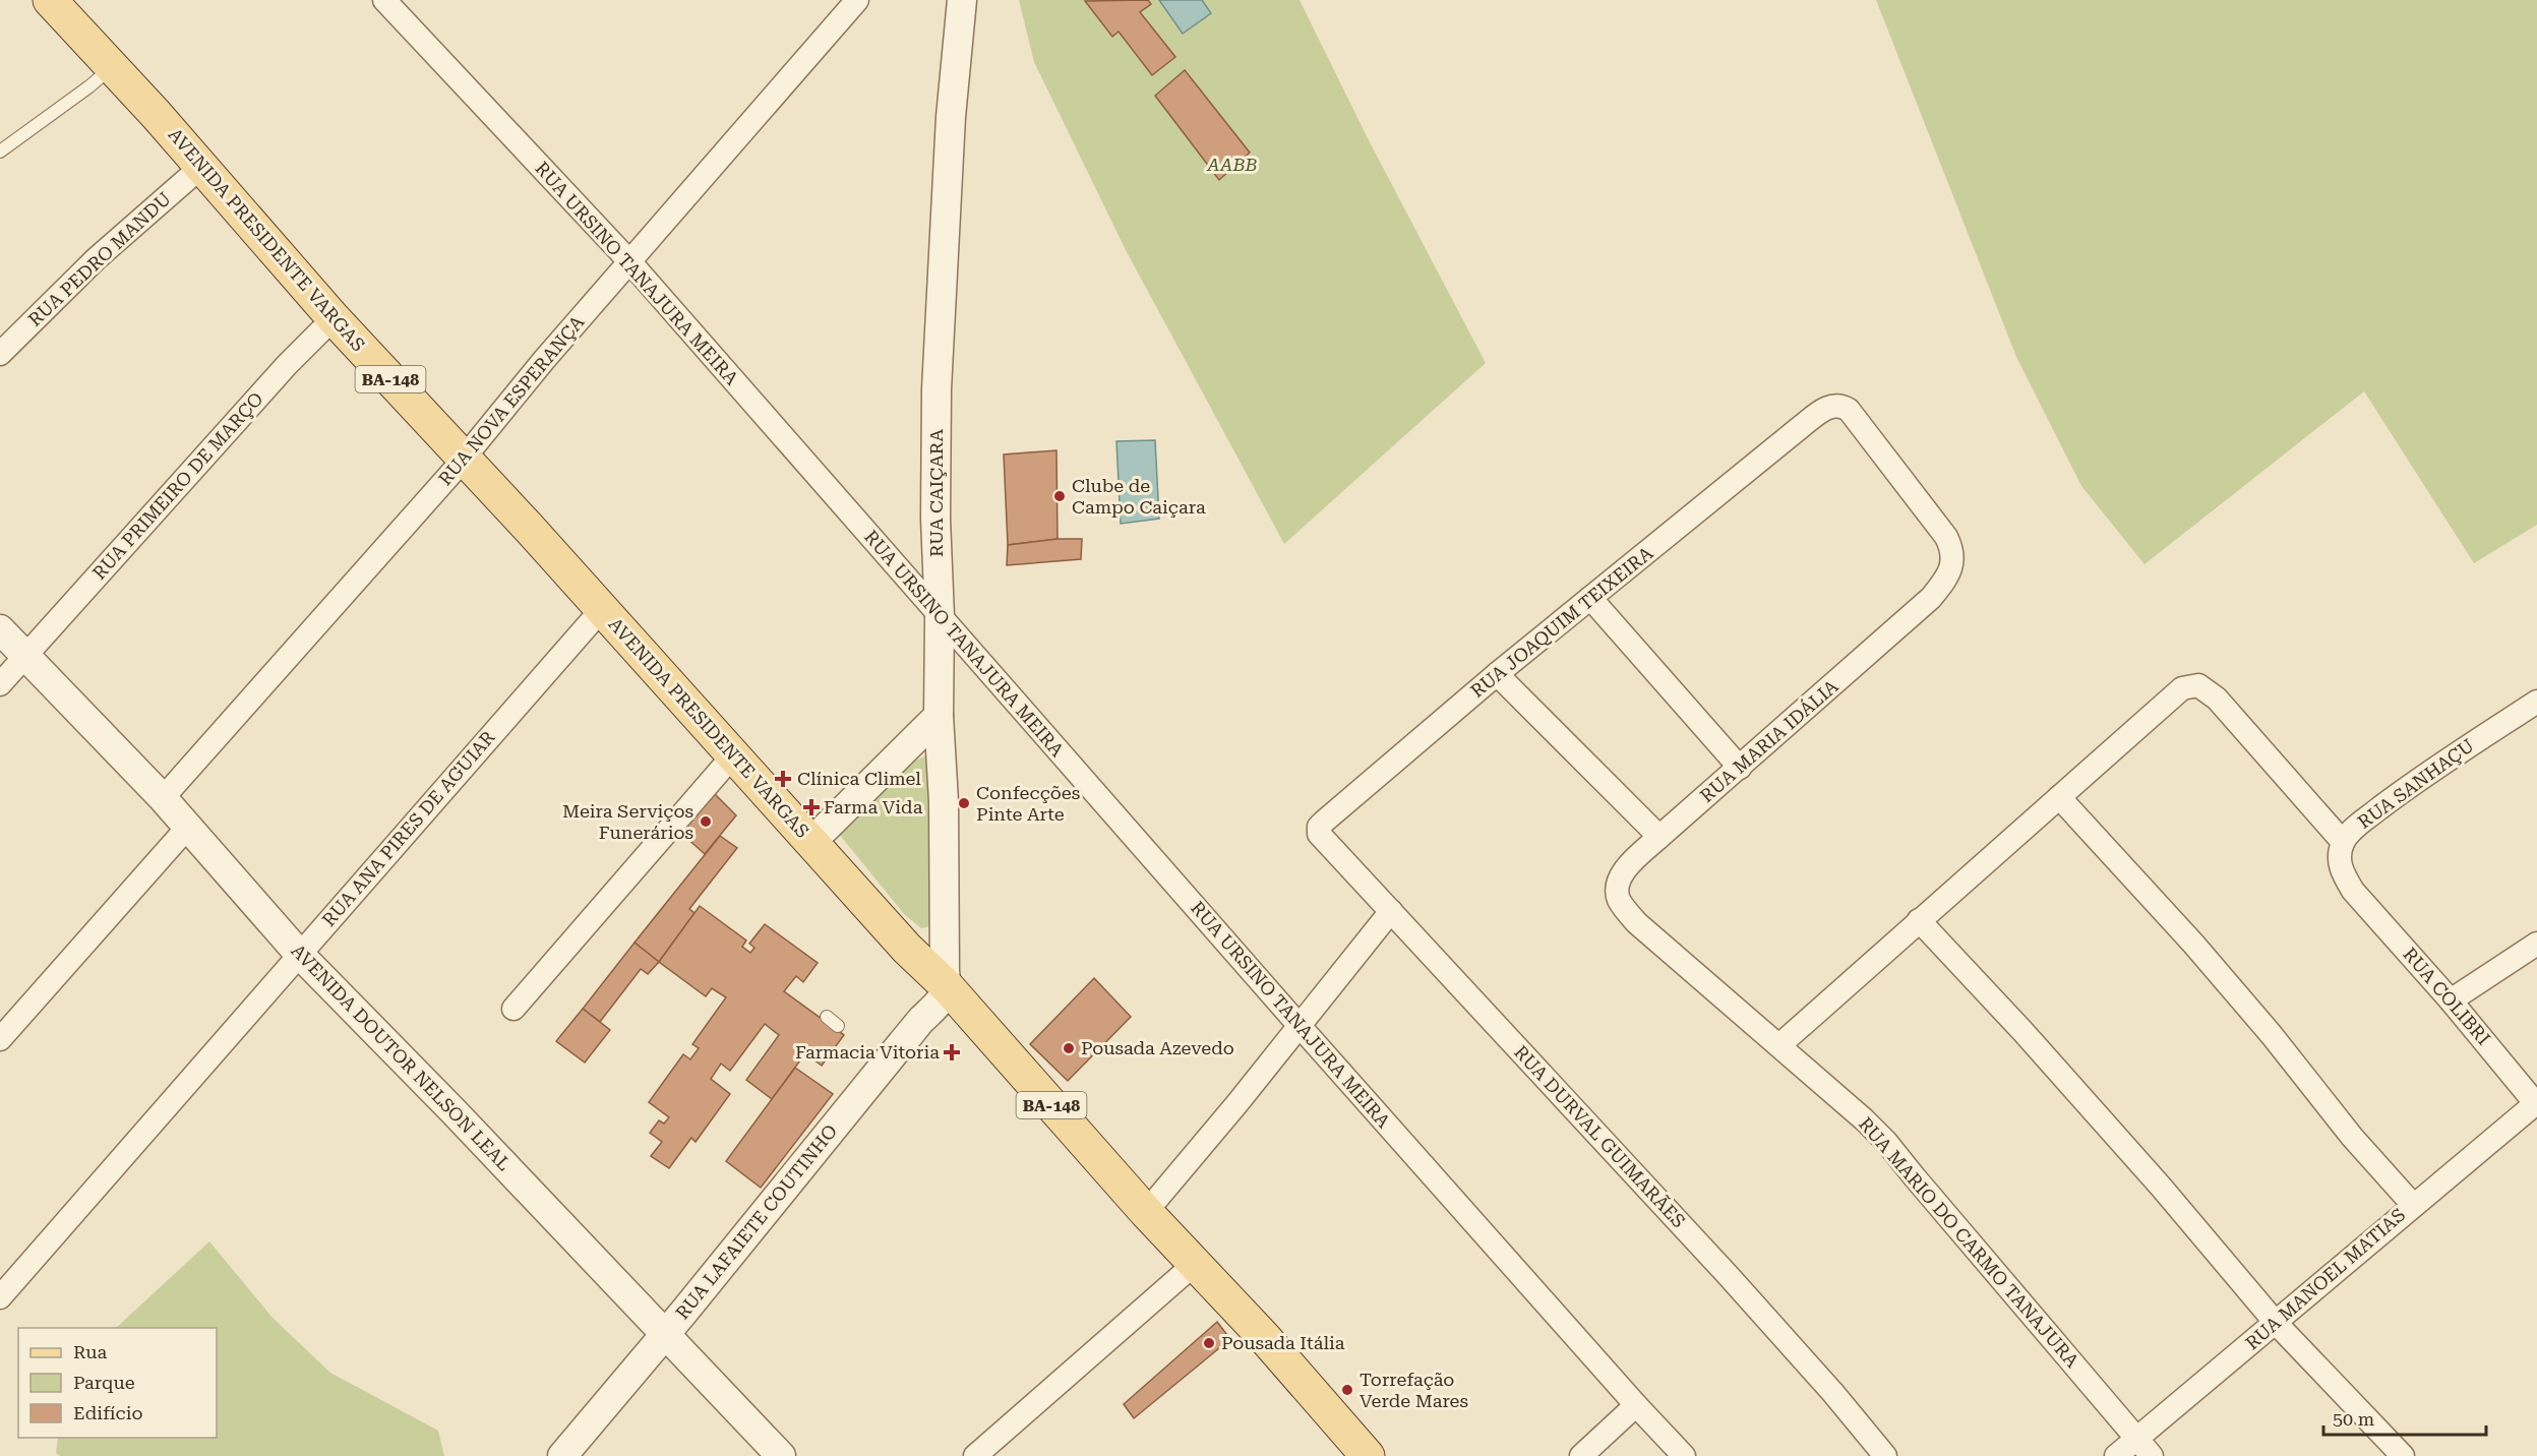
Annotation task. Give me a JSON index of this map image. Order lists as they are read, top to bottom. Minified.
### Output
{"streets":{"main road":["AVENIDA PRESIDENTE VARGAS","BA-148"],"street":["RUA PEDRO MANDU","RUA URSINO TANAJURA MEIRA","RUA NOVA ESPERANÇA","RUA PRIMEIRO DE MARÇO","RUA CAIÇARA","RUA JOAQUIM TEIXEIRA","RUA MARIA IDÁLIA","RUA SANHAÇU","RUA ANA PIRES DE AGUIAR","RUA COLIBRI","AVENIDA DOUTOR NELSON LEAL","RUA DURVAL GUIMARÃES","RUA LAFAIETE COUTINHO","RUA MARIO DO CARMO TANAJURA","RUA MANOEL MATIAS"]},"crossings":[["AVENIDA PRESIDENTE VARGAS","RUA PEDRO MANDU"],["AVENIDA PRESIDENTE VARGAS","RUA NOVA ESPERANÇA"],["AVENIDA PRESIDENTE VARGAS","RUA PRIMEIRO DE MARÇO"],["AVENIDA PRESIDENTE VARGAS","RUA CAIÇARA"],["AVENIDA PRESIDENTE VARGAS","RUA ANA PIRES DE AGUIAR"],["AVENIDA PRESIDENTE VARGAS","RUA LAFAIETE COUTINHO"],["RUA URSINO TANAJURA MEIRA","RUA NOVA ESPERANÇA"],["RUA URSINO TANAJURA MEIRA","RUA CAIÇARA"],["RUA NOVA ESPERANÇA","AVENIDA DOUTOR NELSON LEAL"],["RUA PRIMEIRO DE MARÇO","AVENIDA DOUTOR NELSON LEAL"],["RUA CAIÇARA","RUA LAFAIETE COUTINHO"],["RUA JOAQUIM TEIXEIRA","RUA MARIA IDÁLIA"],["RUA JOAQUIM TEIXEIRA","RUA DURVAL GUIMARÃES"],["RUA MARIA IDÁLIA","RUA MARIO DO CARMO TANAJURA"],["RUA SANHAÇU","RUA COLIBRI"],["RUA ANA PIRES DE AGUIAR","AVENIDA DOUTOR NELSON LEAL"],["RUA COLIBRI","RUA MANOEL MATIAS"],["AVENIDA DOUTOR NELSON LEAL","RUA LAFAIETE COUTINHO"],["RUA MARIO DO CARMO TANAJURA","RUA MANOEL MATIAS"]],"parks":["AABB"],"places":{"other":["Clube de Campo Caiçara","Confecções Pinte Arte","Meira Serviços Funerários","Pousada Azevedo","Pousada Itália","Torrefação Verde Mares"],"health":["Clínica Climel","Farma Vida","Farmacia Vitoria"]},"legend":["Rua","Parque","Edifício"],"scale_bar":"50 m"}
